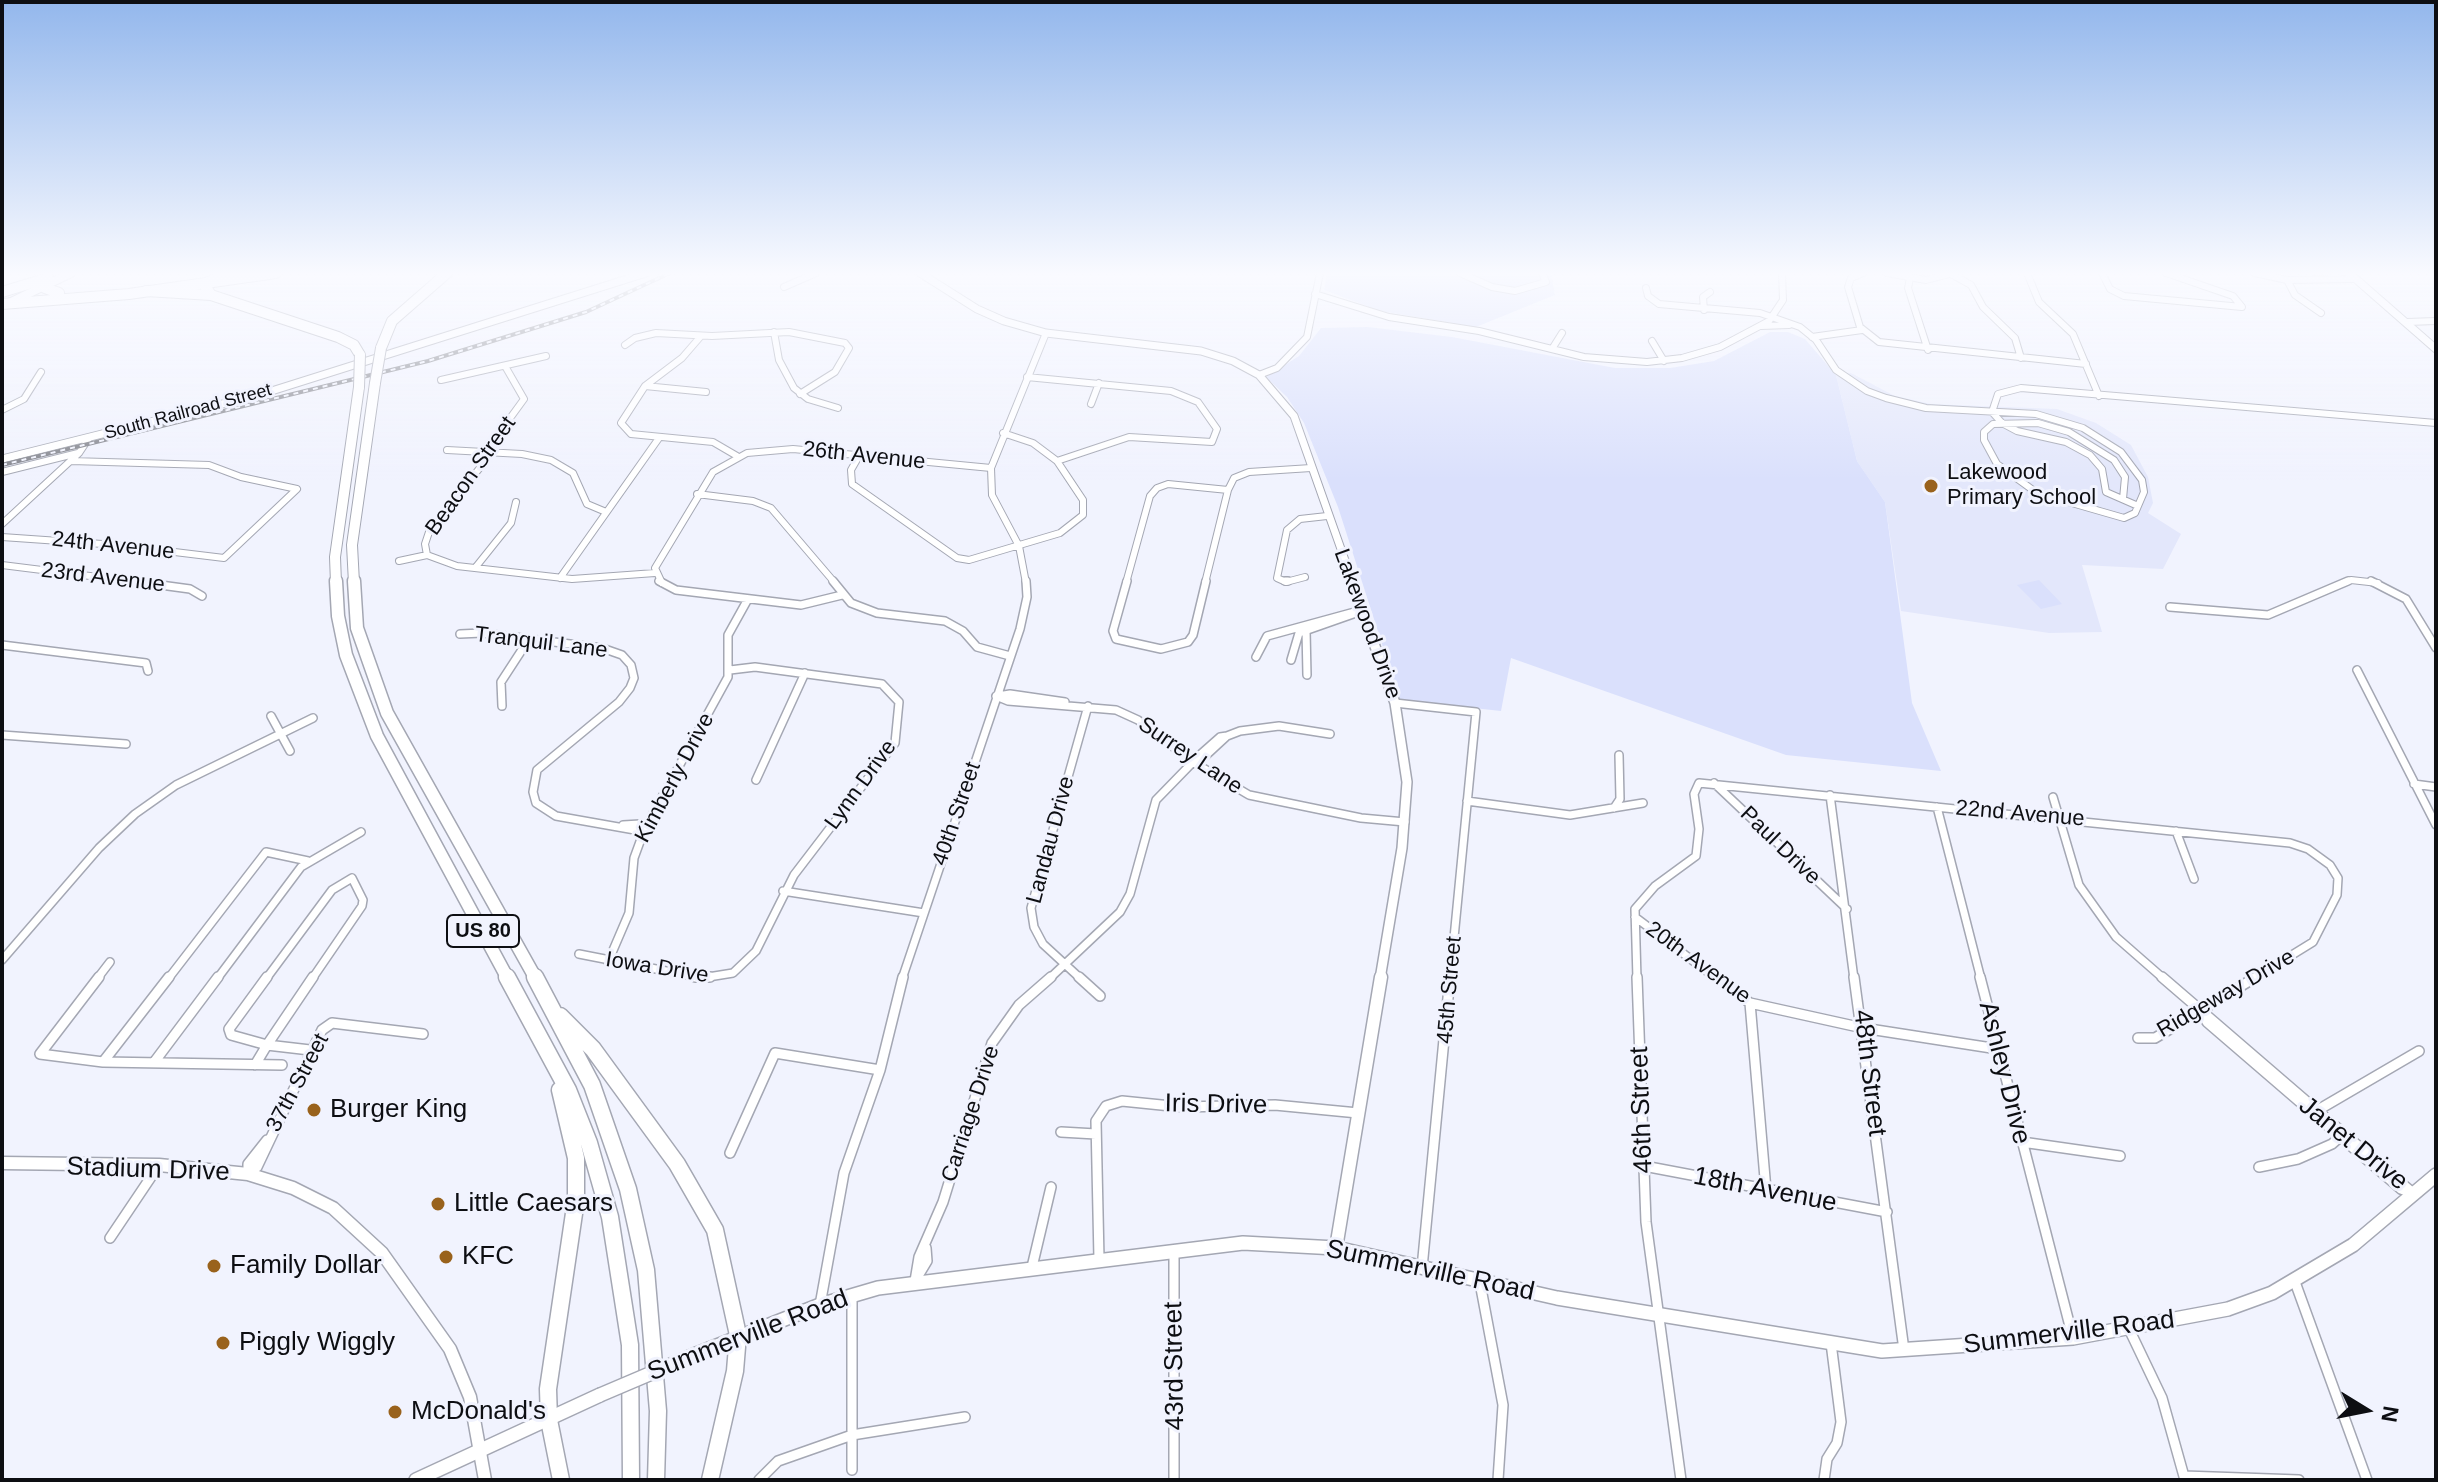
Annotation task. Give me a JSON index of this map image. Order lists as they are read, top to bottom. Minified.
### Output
{"streets":{"highway":["US 80"],"main road":["Summerville Road"],"street":["South Railroad Street","26th Avenue","Beacon Street","24th Avenue","23rd Avenue","Lakewood Drive","Tranquil Lane","Surrey Lane","Kimberly Drive","Lynn Drive","40th Street","22nd Avenue","Landau Drive","Paul Drive","20th Avenue","Iowa Drive","45th Street","Ridgeway Drive","48th Street","Ashley Drive","37th Street","Iris Drive","46th Street","Carriage Drive","Janet Drive","Stadium Drive","18th Avenue","43rd Street"]},"crossings":[["26th Avenue","40th Street"],["Lakewood Drive","Surrey Lane"],["Lakewood Drive","45th Street"],["Lakewood Drive","Iris Drive"],["Lakewood Drive","Summerville Road"],["Tranquil Lane","Kimberly Drive"],["Surrey Lane","40th Street"],["Surrey Lane","Landau Drive"],["Surrey Lane","Carriage Drive"],["Kimberly Drive","Lynn Drive"],["Kimberly Drive","Iowa Drive"],["Lynn Drive","Iowa Drive"],["40th Street","Summerville Road"],["22nd Avenue","Paul Drive"],["22nd Avenue","Ridgeway Drive"],["22nd Avenue","48th Street"],["22nd Avenue","Ashley Drive"],["22nd Avenue","Janet Drive"],["Landau Drive","Carriage Drive"],["Paul Drive","48th Street"],["20th Avenue","48th Street"],["20th Avenue","Ashley Drive"],["20th Avenue","46th Street"],["45th Street","Summerville Road"],["Ridgeway Drive","Janet Drive"],["48th Street","18th Avenue"],["48th Street","Summerville Road"],["Ashley Drive","Summerville Road"],["37th Street","Stadium Drive"],["46th Street","18th Avenue"],["46th Street","Summerville Road"],["Carriage Drive","Summerville Road"],["Janet Drive","Summerville Road"],["Stadium Drive","Summerville Road"],["Summerville Road","43rd Street"]],"places":["Lakewood Primary School","Burger King","Little Caesars","KFC","Family Dollar","Piggly Wiggly","McDonald's"],"north":"right"}
